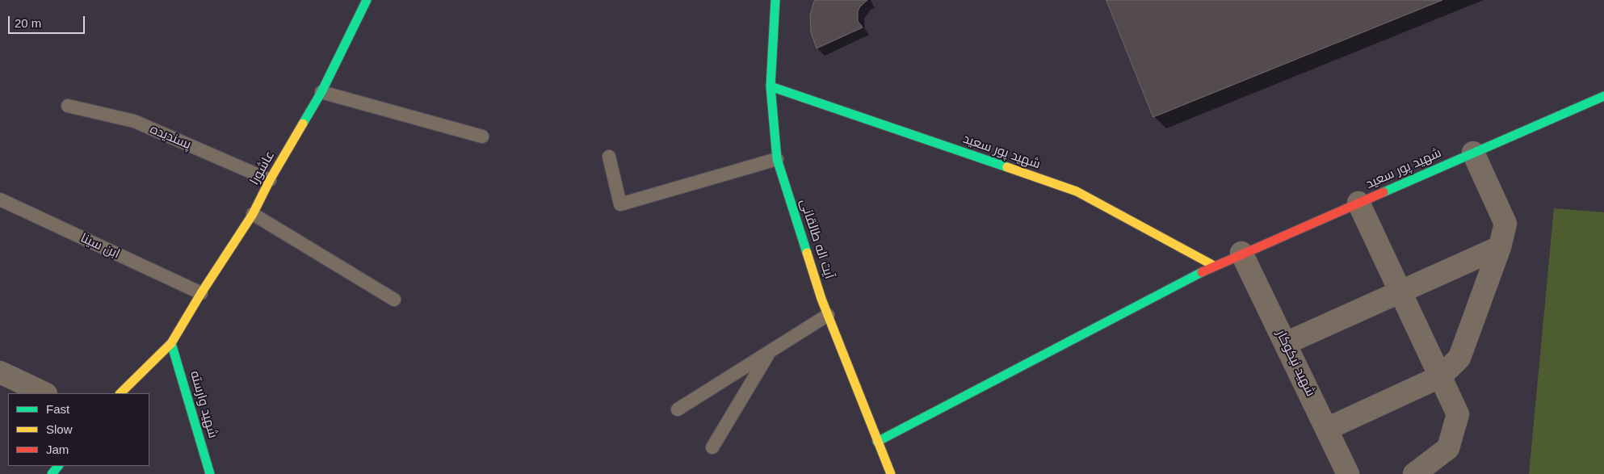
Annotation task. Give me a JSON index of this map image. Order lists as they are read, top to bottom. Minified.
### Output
{"streets":{"street":["شهید پور سعید","عاشورا","آیت اله طالقانی","شهید نیکوکار","شهید وارسته"],"lane":["پسندیده","ابن سینا"]},"crossings":[["پسندیده","عاشورا"],["شهید پور سعید","آیت اله طالقانی"],["شهید پور سعید","شهید نیکوکار"],["عاشورا","ابن سینا"],["عاشورا","شهید وارسته"]],"legend":["Fast","Slow","Jam"],"scale_bar":"20 m"}
